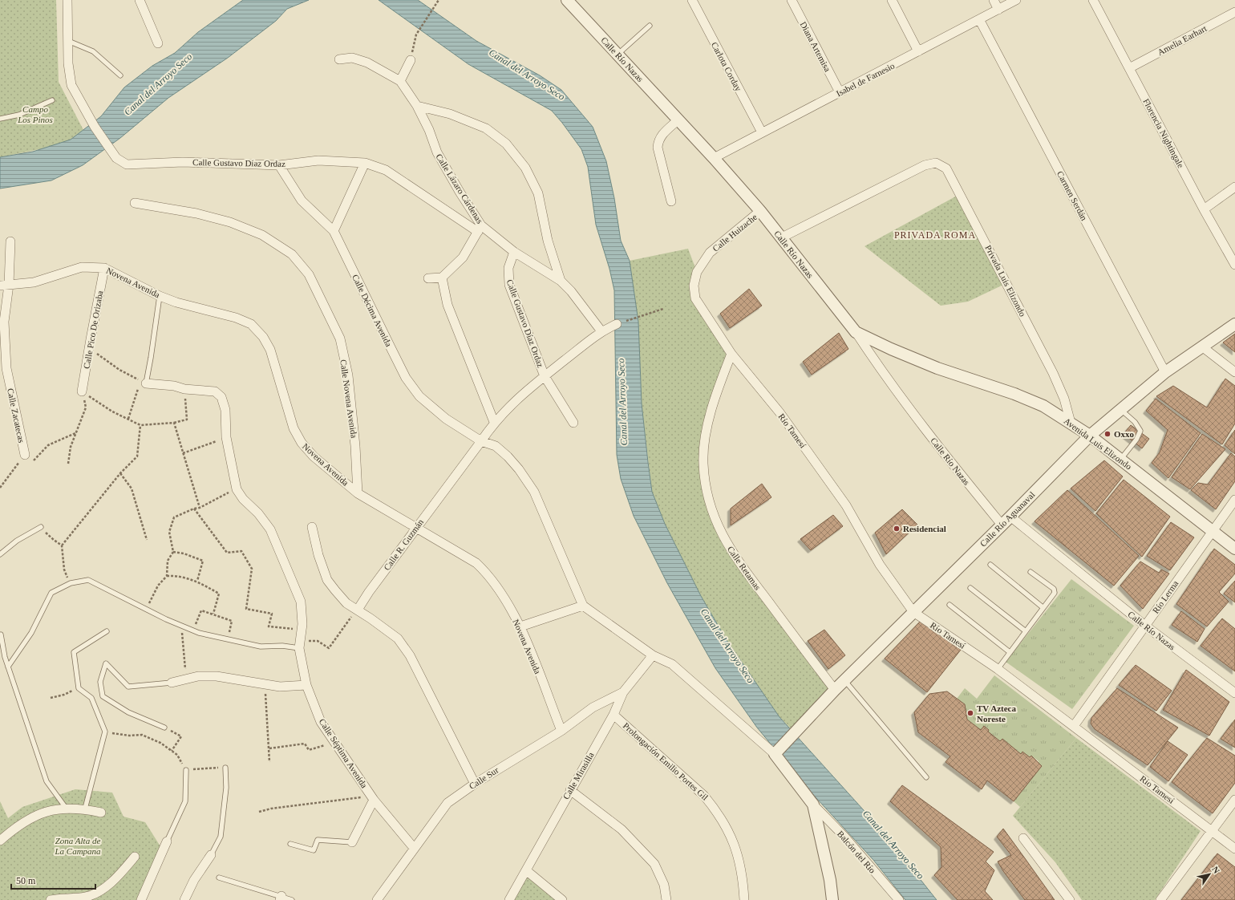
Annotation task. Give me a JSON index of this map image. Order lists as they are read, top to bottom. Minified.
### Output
{"streets":{"street":["Amelia Earhart","Diana Artemisa","Calle Río Nazas","Carlota Corday","Isabel de Farnesio","Florencia Nightingale","Calle Gustavo Díaz Ordaz","Calle Lázaro Cárdenas","Carmen Serdán","Calle Huizache","Privada Luis Elizondo","Novena Avenida","Calle Décima Avenida","Calle Pico De Orizaba","Calle Novena Avenida","Calle Zacatecas","Río Tamesí","Avenida Luis Elizondo","Calle Río Aguanaval","Calle R. Guzmán","Calle Retamas","Río Lerma","Calle Séptima Avenida","Prolongación Emilio Portes Gil","Calle Mirasilla","Calle Sur","Balcón del Río"]},"crossings":[["Amelia Earhart","Florencia Nightingale"],["Diana Artemisa","Isabel de Farnesio"],["Calle Río Nazas","Isabel de Farnesio"],["Calle Río Nazas","Calle Huizache"],["Calle Río Nazas","Privada Luis Elizondo"],["Calle Río Nazas","Avenida Luis Elizondo"],["Calle Río Nazas","Calle Río Aguanaval"],["Calle Río Nazas","Río Lerma"],["Carlota Corday","Isabel de Farnesio"],["Isabel de Farnesio","Carmen Serdán"],["Calle Gustavo Díaz Ordaz","Calle Lázaro Cárdenas"],["Calle Gustavo Díaz Ordaz","Calle Décima Avenida"],["Calle Gustavo Díaz Ordaz","Calle R. Guzmán"],["Calle Lázaro Cárdenas","Calle R. Guzmán"],["Carmen Serdán","Calle Río Aguanaval"],["Calle Huizache","Río Tamesí"],["Calle Huizache","Calle Retamas"],["Privada Luis Elizondo","Avenida Luis Elizondo"],["Novena Avenida","Calle Pico De Orizaba"],["Novena Avenida","Calle Novena Avenida"],["Novena Avenida","Calle Zacatecas"],["Novena Avenida","Calle R. Guzmán"],["Novena Avenida","Calle Sur"],["Calle Décima Avenida","Calle R. Guzmán"],["Río Tamesí","Calle Río Aguanaval"],["Río Tamesí","Calle Retamas"],["Río Tamesí","Río Lerma"],["Avenida Luis Elizondo","Calle Río Aguanaval"],["Avenida Luis Elizondo","Río Lerma"],["Calle Río Aguanaval","Calle Retamas"],["Calle Séptima Avenida","Calle Sur"],["Prolongación Emilio Portes Gil","Calle Mirasilla"],["Calle Mirasilla","Calle Sur"]],"districts":["PRIVADA ROMA"],"water":["Canal del Arroyo Seco"],"parks":["Campo Los Pinos","Zona Alta de La Campana"],"places":["Oxxo","Residencial","TV Azteca Noreste"],"scale_bar":"50 m","north":"top right"}
